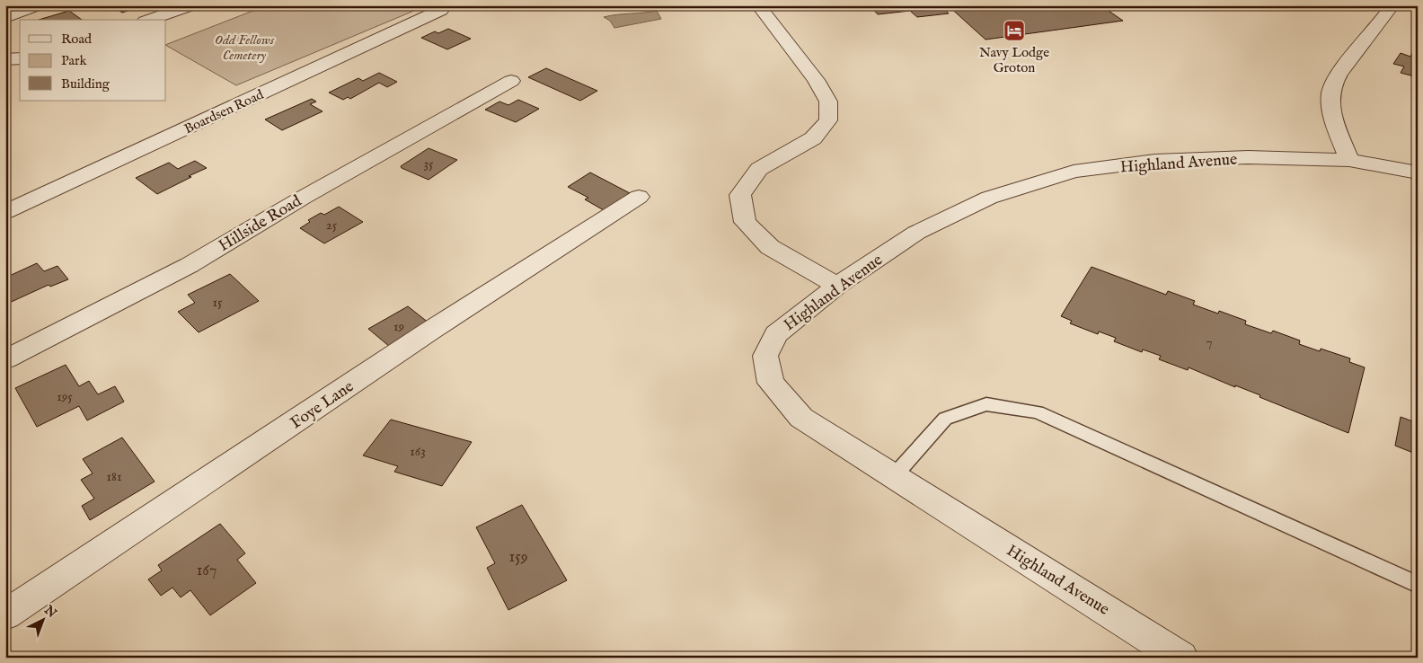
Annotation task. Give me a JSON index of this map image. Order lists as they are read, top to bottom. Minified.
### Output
{"streets":{"street":["Boardsen Road","Highland Avenue","Hillside Road","Foye Lane"]},"parks":["Odd Fellows Cemetery"],"places":{"hotel":["Navy Lodge Groton"]},"house_numbers":["35","25","15","19","7","195","163","181","159","167"],"legend":["Road","Park","Building"],"north":"top right"}
